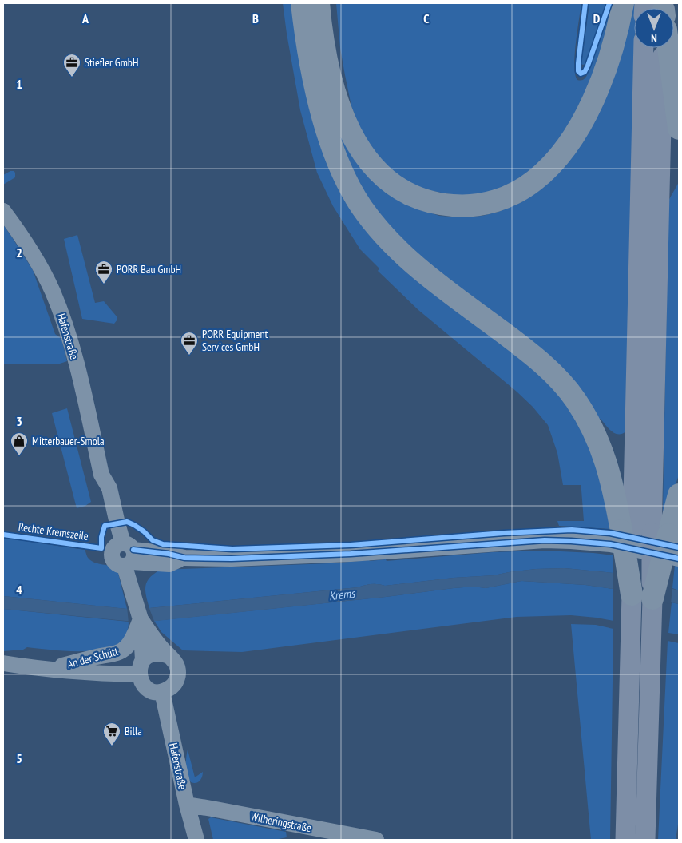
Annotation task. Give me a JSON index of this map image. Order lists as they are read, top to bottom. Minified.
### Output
{"streets":{"street":["Hafenstraße","An der Schütt","Wilheringstraße"],"cycle path":["Rechte Kremszeile"]},"crossings":[["Hafenstraße","An der Schütt"],["Hafenstraße","Wilheringstraße"]],"water":["Krems"],"places":{"office":["Stiefler GmbH","PORR Bau GmbH","PORR Equipment Services GmbH"],"shop":["Mitterbauer-Smola"],"supermarket":["Billa"]},"north":"bottom","grid":{"columns":["A","B","C","D"],"rows":["1","2","3","4","5"]}}
